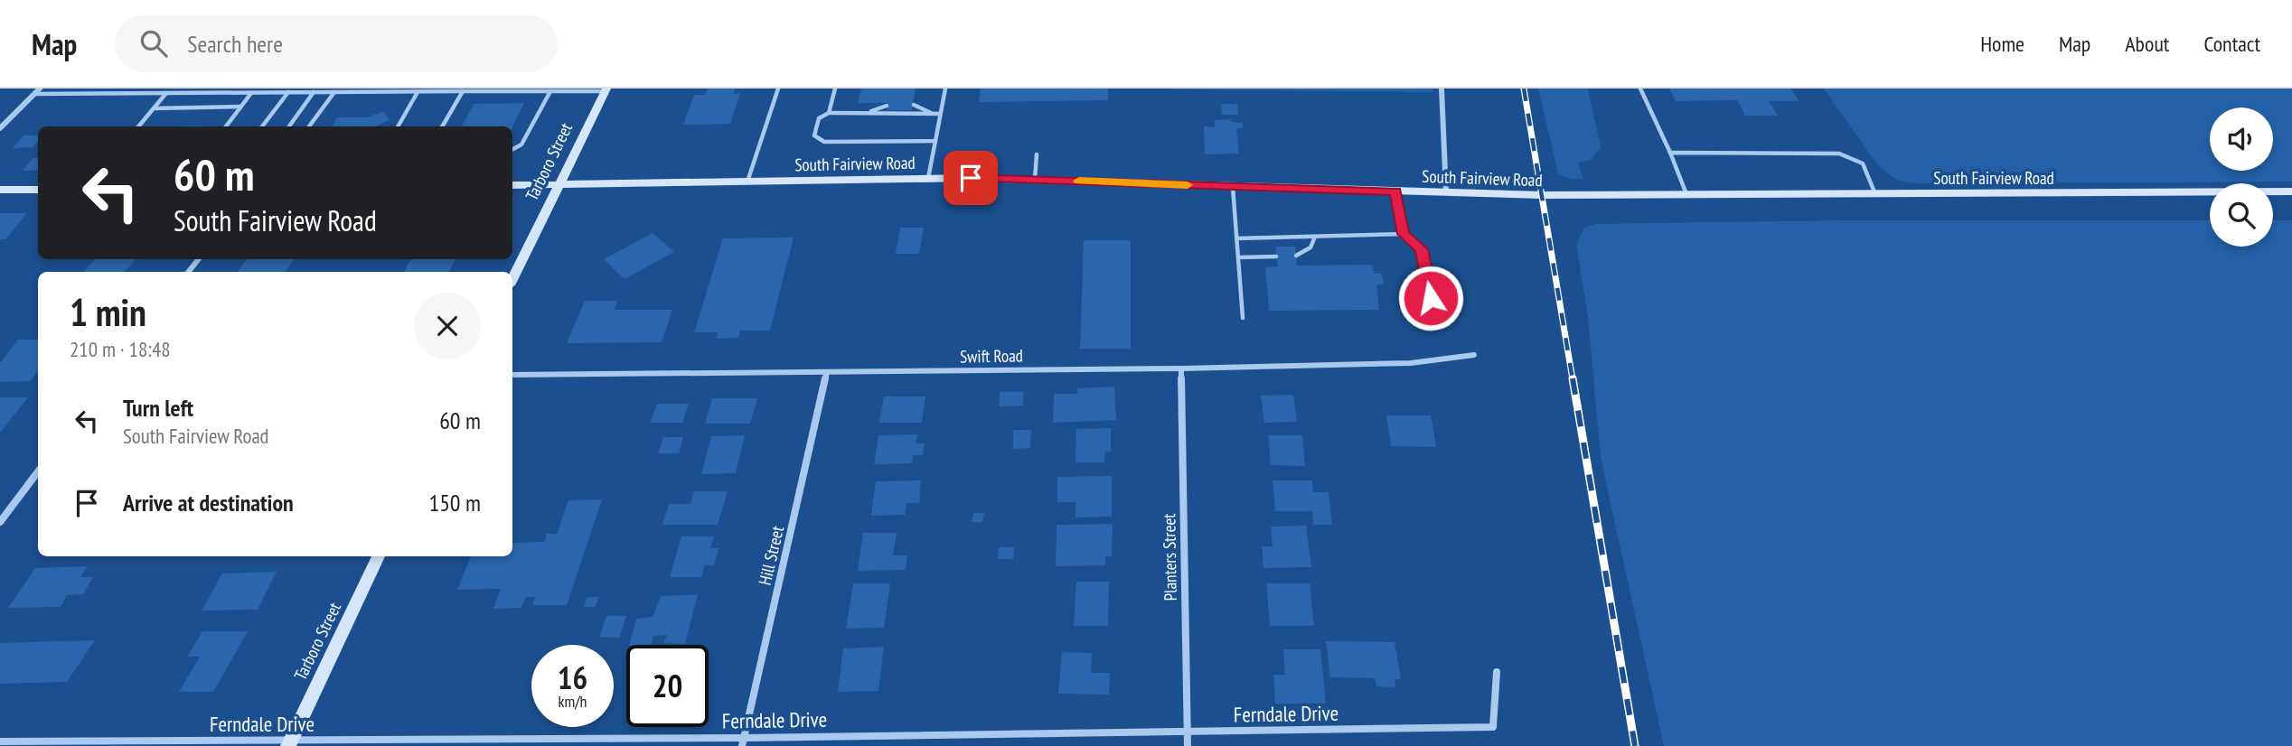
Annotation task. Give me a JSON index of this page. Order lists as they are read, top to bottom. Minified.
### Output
{"streets":{"main road":["Tarboro Street","South Fairview Road"],"street":["Swift Road","Hill Street","Planters Street","Ferndale Drive"]},"crossings":[["Tarboro Street","South Fairview Road"],["Tarboro Street","Ferndale Drive"],["Swift Road","Hill Street"],["Swift Road","Planters Street"],["Hill Street","Ferndale Drive"],["Planters Street","Ferndale Drive"]],"page":{"header":"Map","search":"Search here","nav":["Home","Map","About","Contact"],"turn":["60 m","South Fairview Road"],"heading":["1 min","210 m · 18:48"],"list":[{"name":"Turn left","note":"South Fairview Road","value":"60 m"},{"name":"Arrive at destination","value":"150 m"}],"speed":"16 km/h","limit":"20"}}
